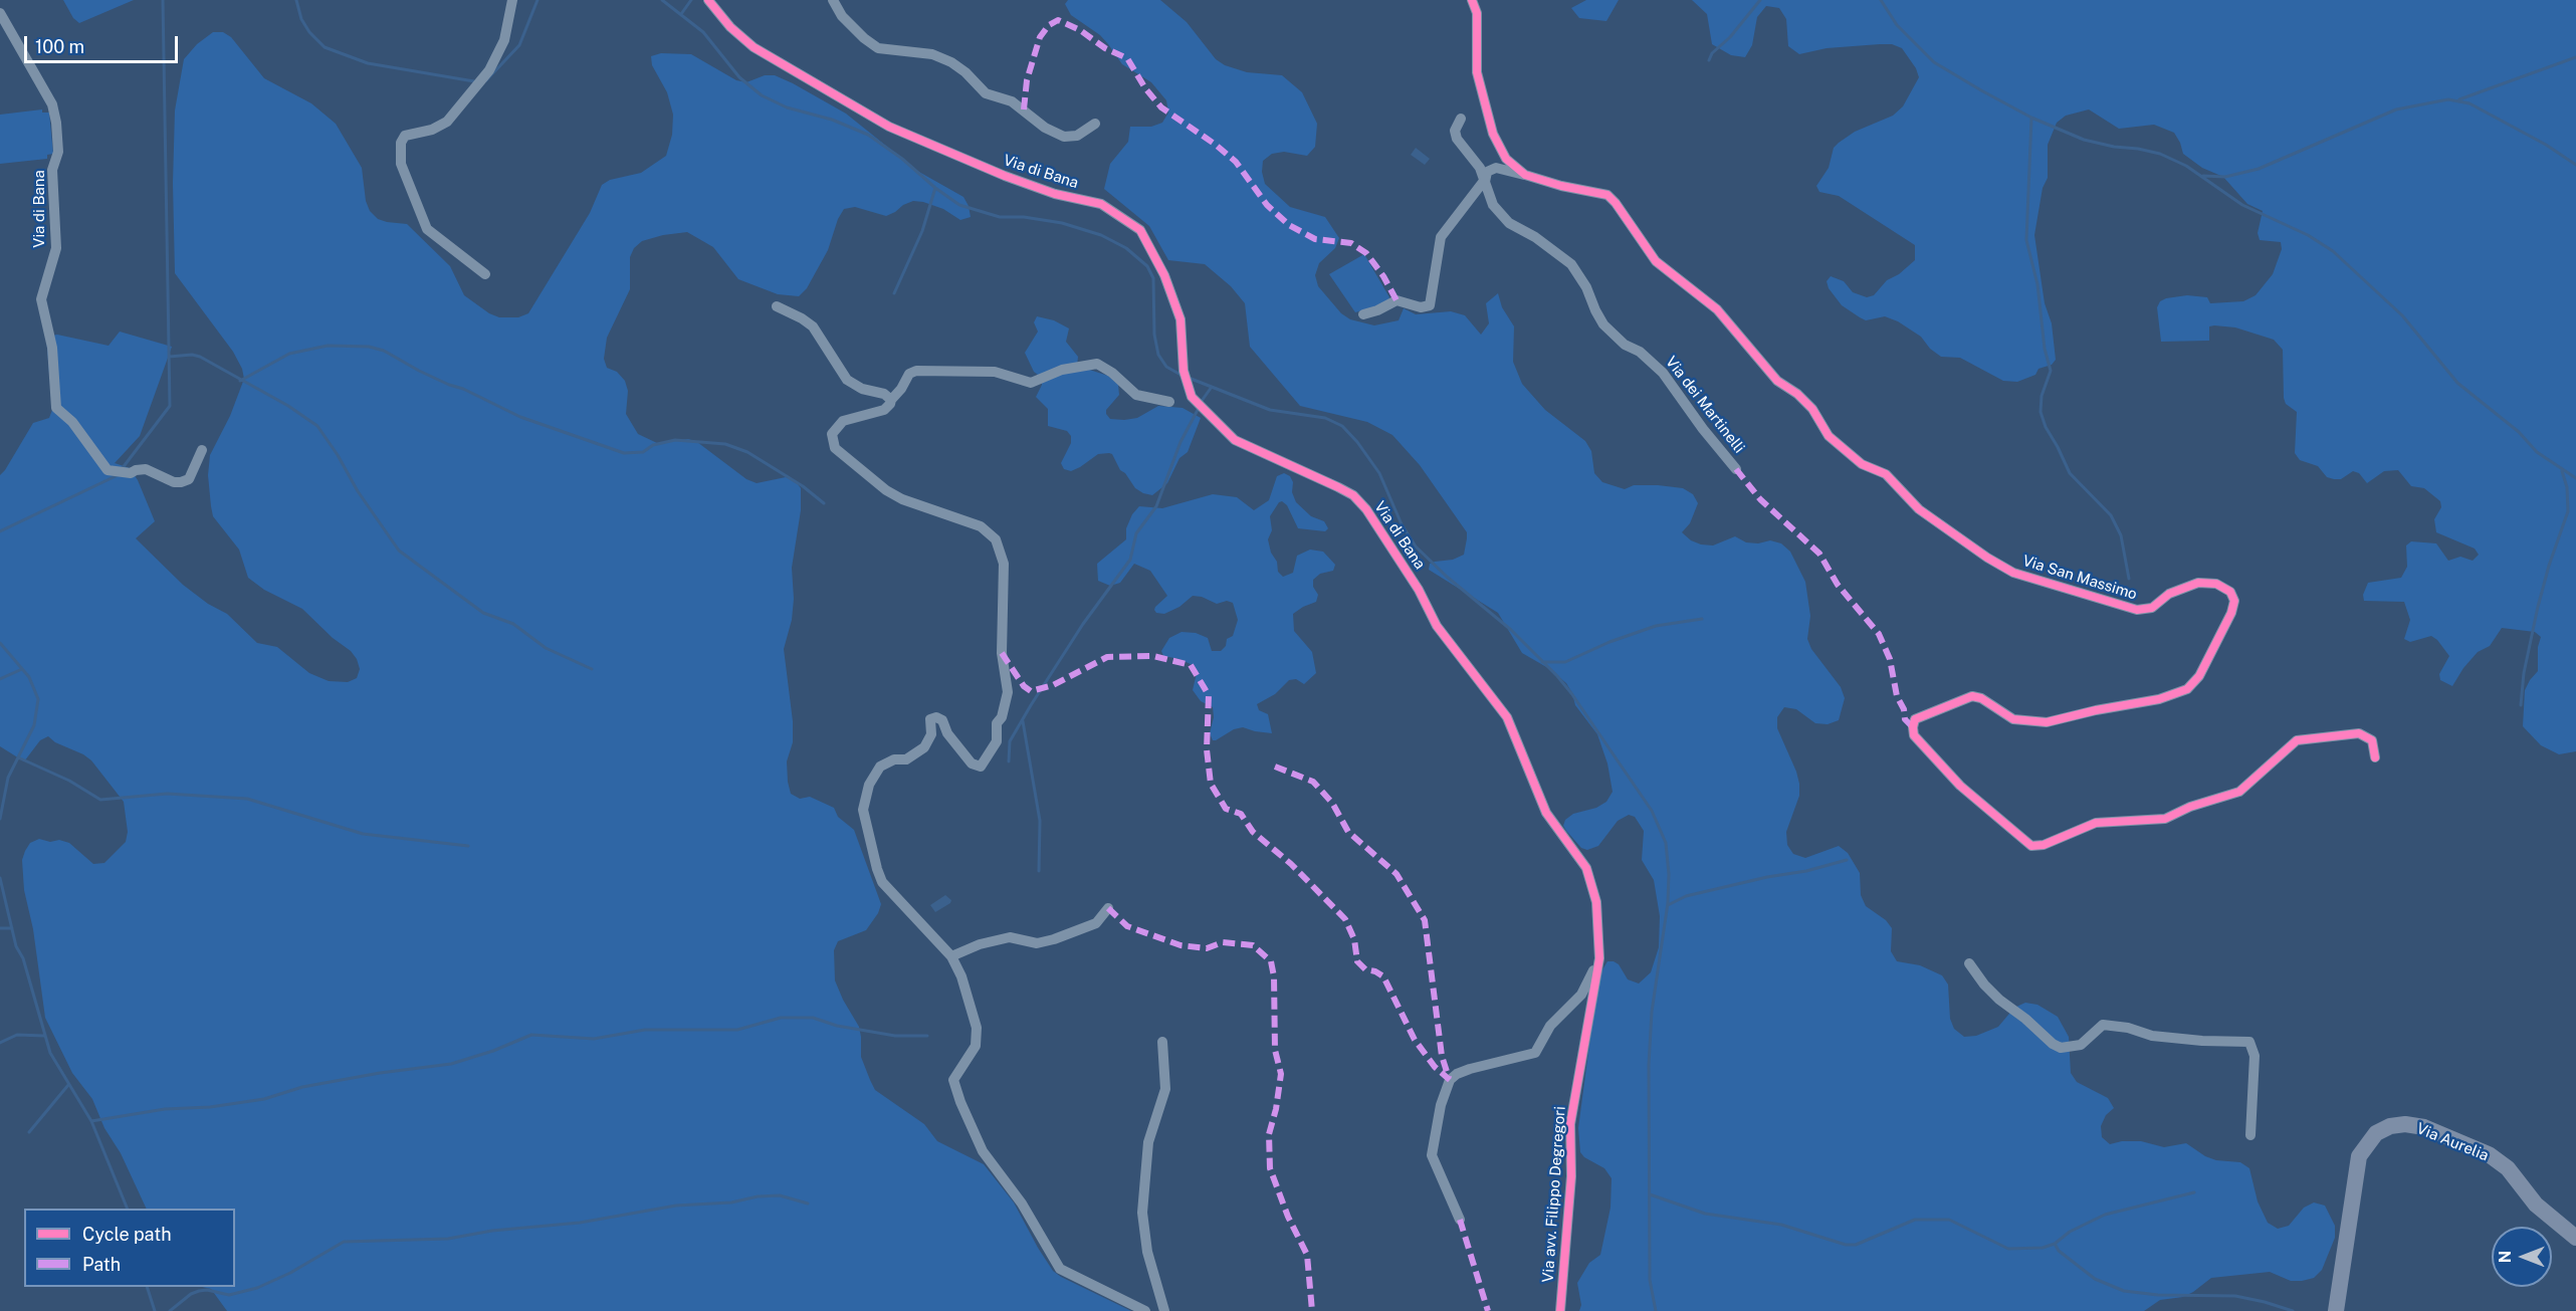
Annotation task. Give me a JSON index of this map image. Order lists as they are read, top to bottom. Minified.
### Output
{"streets":{"main road":["Via Aurelia"],"street":["Via di Bana","Via dei Martinelli","Via San Massimo","Via avv. Filippo Degregori"]},"crossings":[["Via di Bana","Via avv. Filippo Degregori"]],"legend":["Cycle path","Path"],"scale_bar":"100 m","north":"left"}
